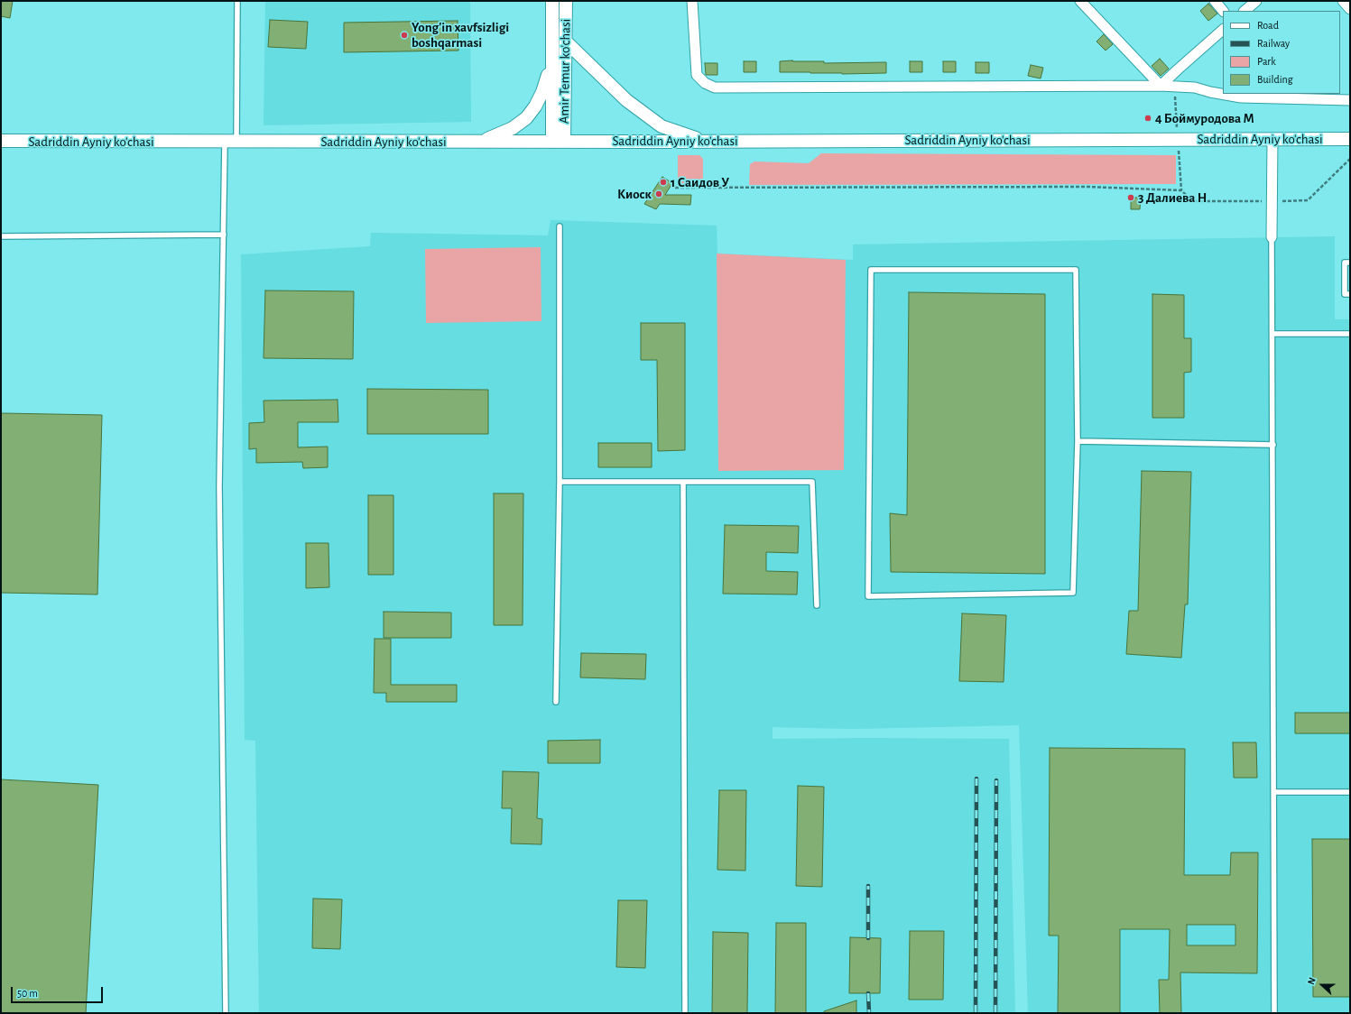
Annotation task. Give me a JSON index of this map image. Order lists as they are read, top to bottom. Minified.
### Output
{"streets":{"street":["Amir Temur ko'chasi","Sadriddin Ayniy ko'chasi"]},"crossings":[["Amir Temur ko'chasi","Sadriddin Ayniy ko'chasi"]],"places":["Yong'in xavfsizligi boshqarmasi","4 Боймуродова М","1 Саидов У","Киоск","3 Далиева Н"],"legend":["Road","Railway","Park","Building"],"scale_bar":"50 m","north":"left"}
